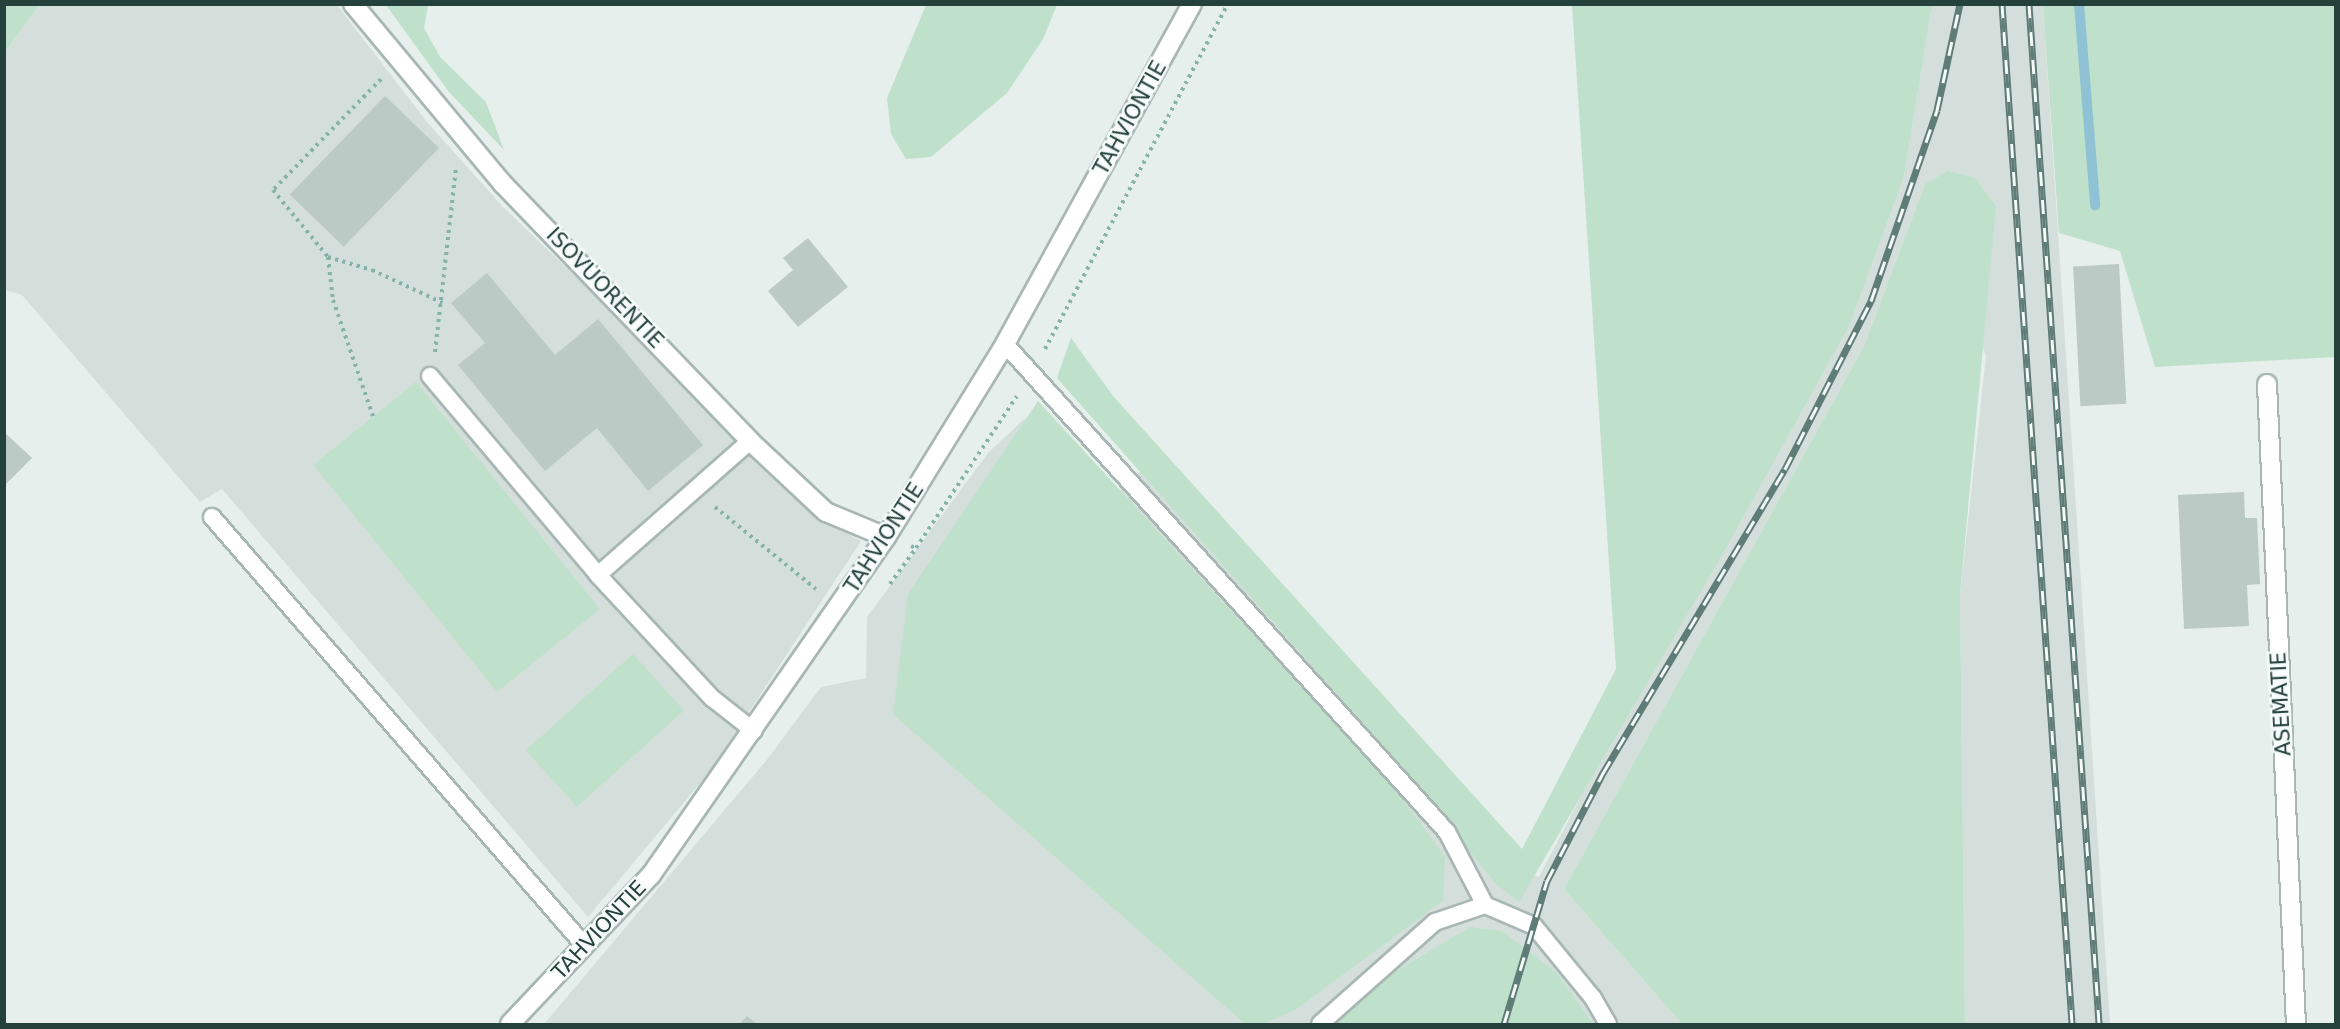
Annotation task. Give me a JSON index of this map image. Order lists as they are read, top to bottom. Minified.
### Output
{"streets":{"street":["TAHVIONTIE","ISOVUORENTIE","ASEMATIE"]},"crossings":[["TAHVIONTIE","ISOVUORENTIE"]]}
